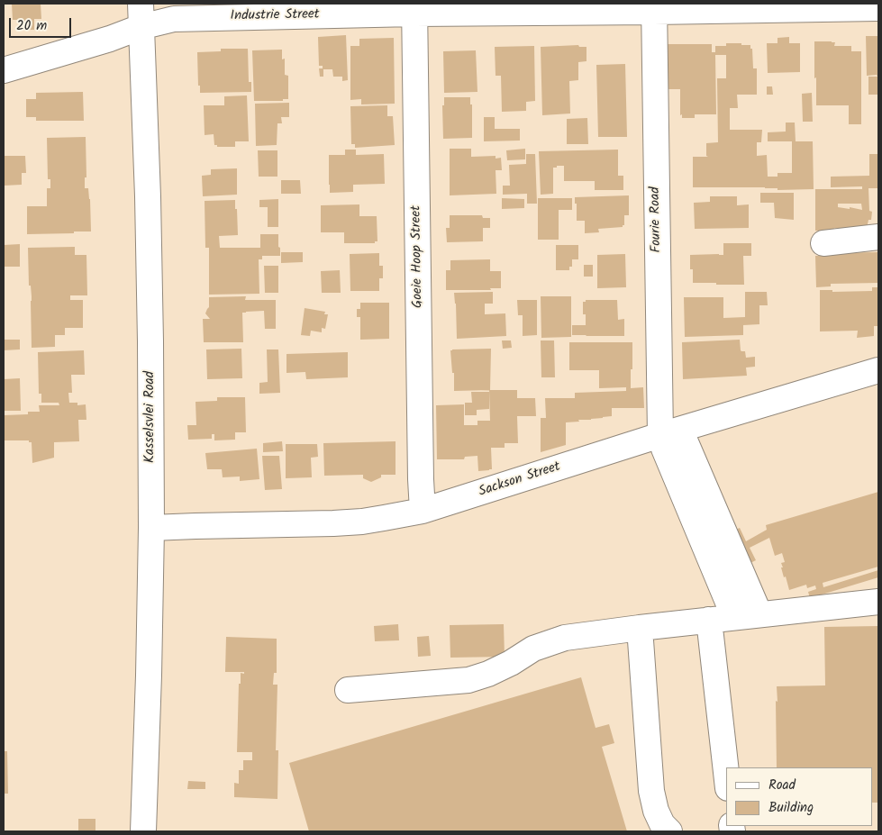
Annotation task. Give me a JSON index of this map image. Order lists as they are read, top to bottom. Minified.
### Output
{"streets":{"street":["Industrie Street","Fourie Road","Goeie Hoop Street","Kasselsvlei Road","Sackson Street"]},"crossings":[["Industrie Street","Fourie Road"],["Industrie Street","Goeie Hoop Street"],["Industrie Street","Kasselsvlei Road"],["Fourie Road","Sackson Street"],["Goeie Hoop Street","Sackson Street"],["Kasselsvlei Road","Sackson Street"]],"legend":["Road","Building"],"scale_bar":"20 m"}
